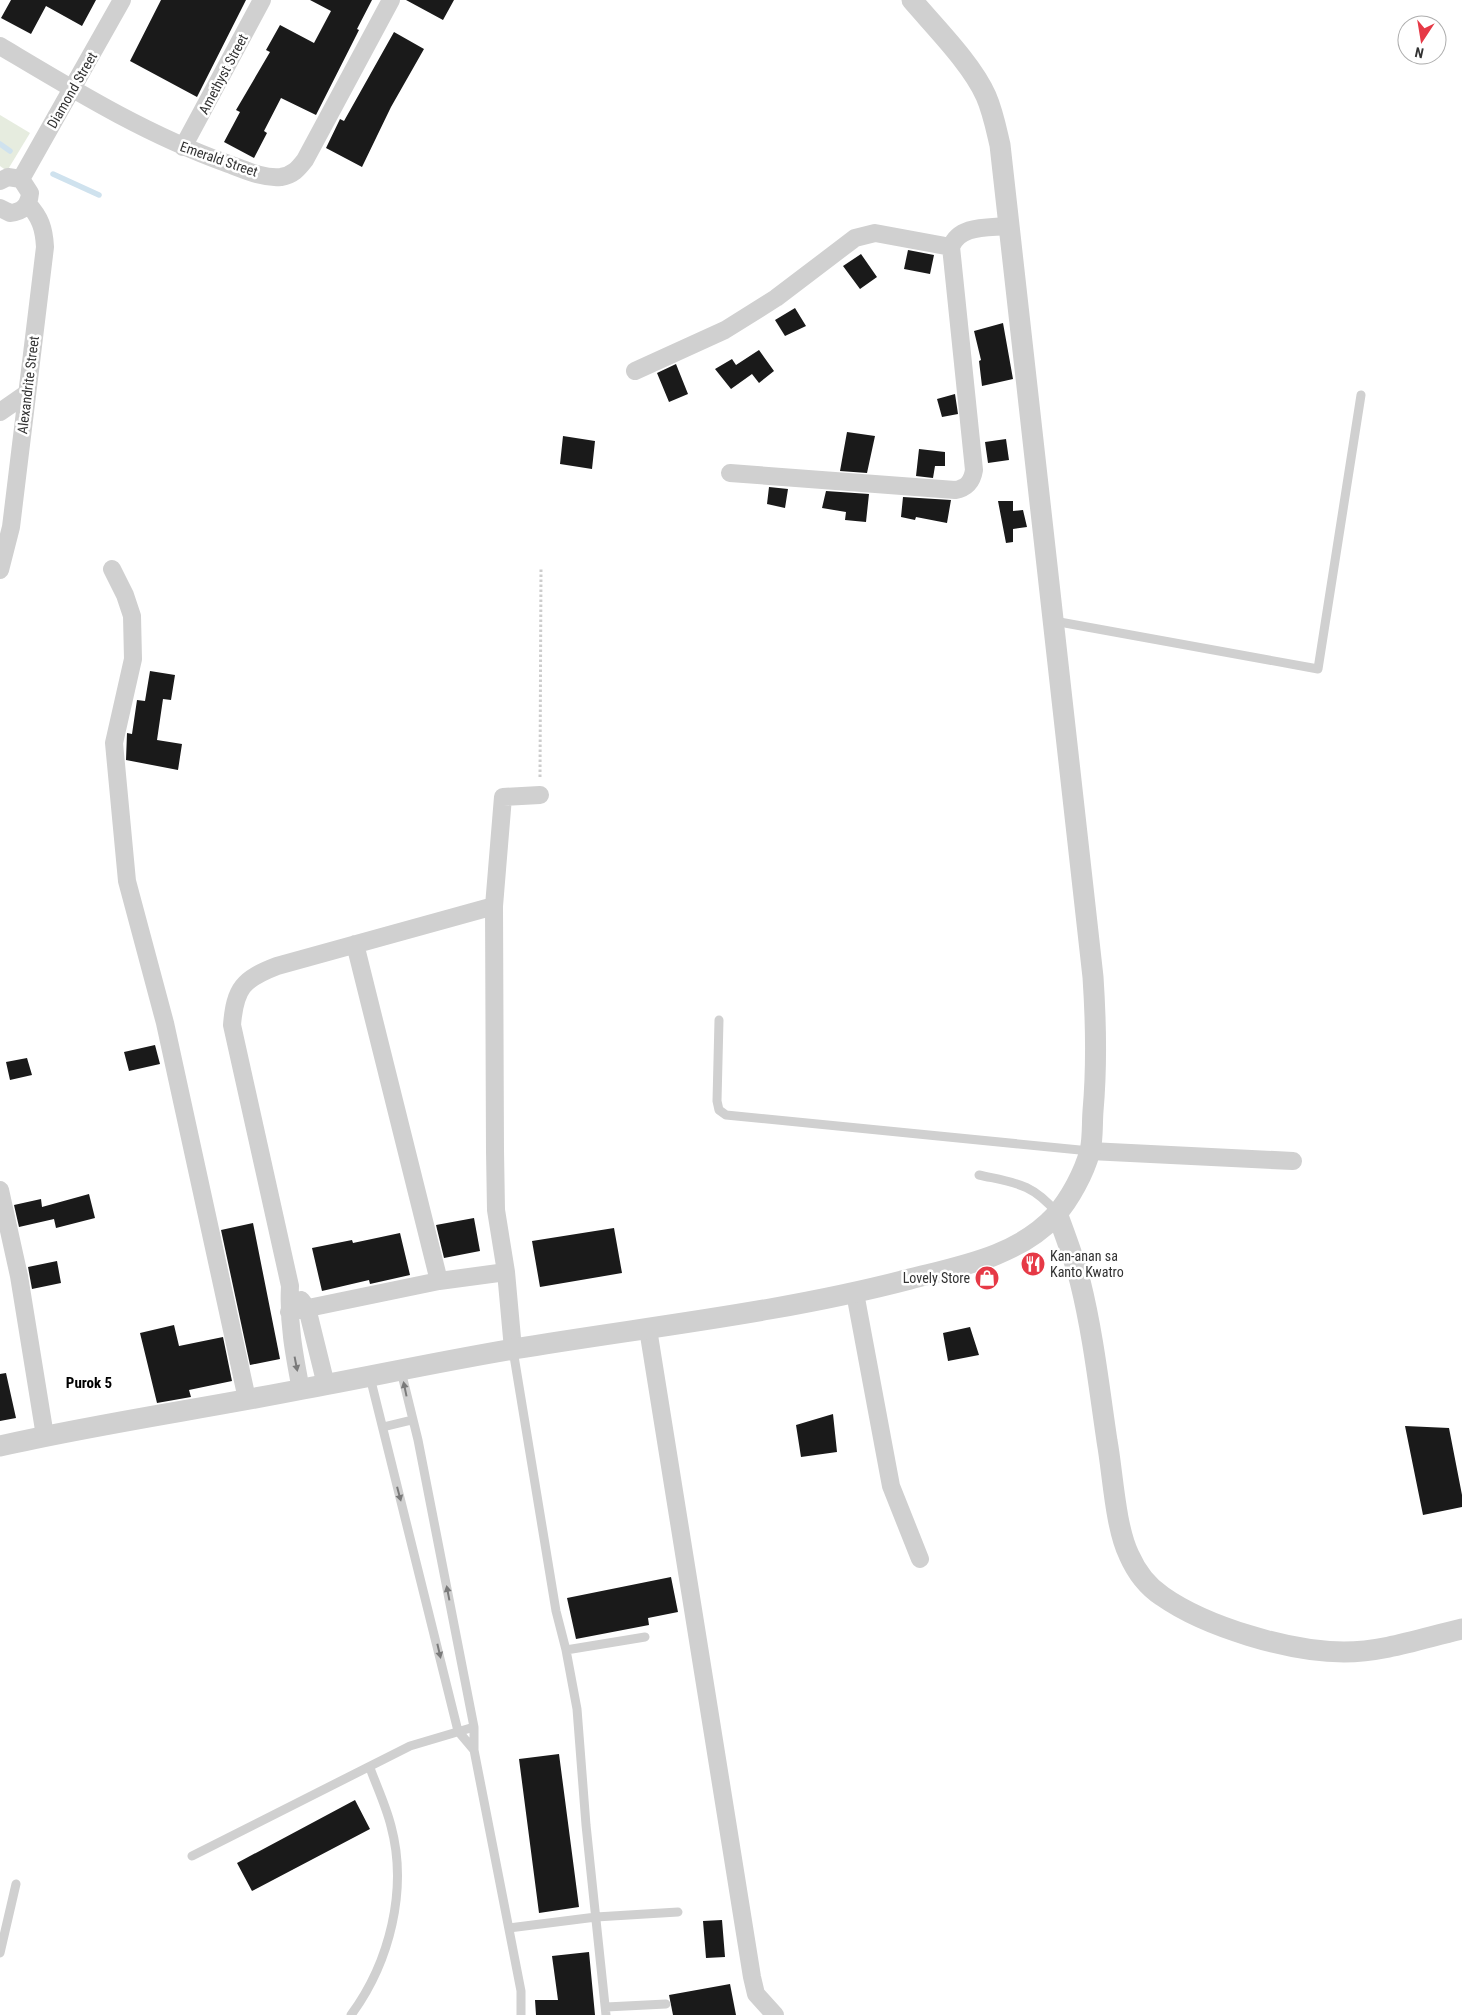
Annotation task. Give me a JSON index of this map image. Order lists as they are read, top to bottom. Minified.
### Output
{"streets":{"street":["Amethyst Street","Diamond Street","Emerald Street","Alexandrite Street"]},"crossings":[["Amethyst Street","Emerald Street"],["Diamond Street","Emerald Street"]],"districts":["Purok 5"],"places":{"restaurant":["Kan-anan sa Kanto Kwatro"],"shop":["Lovely Store"]},"north":"bottom"}
